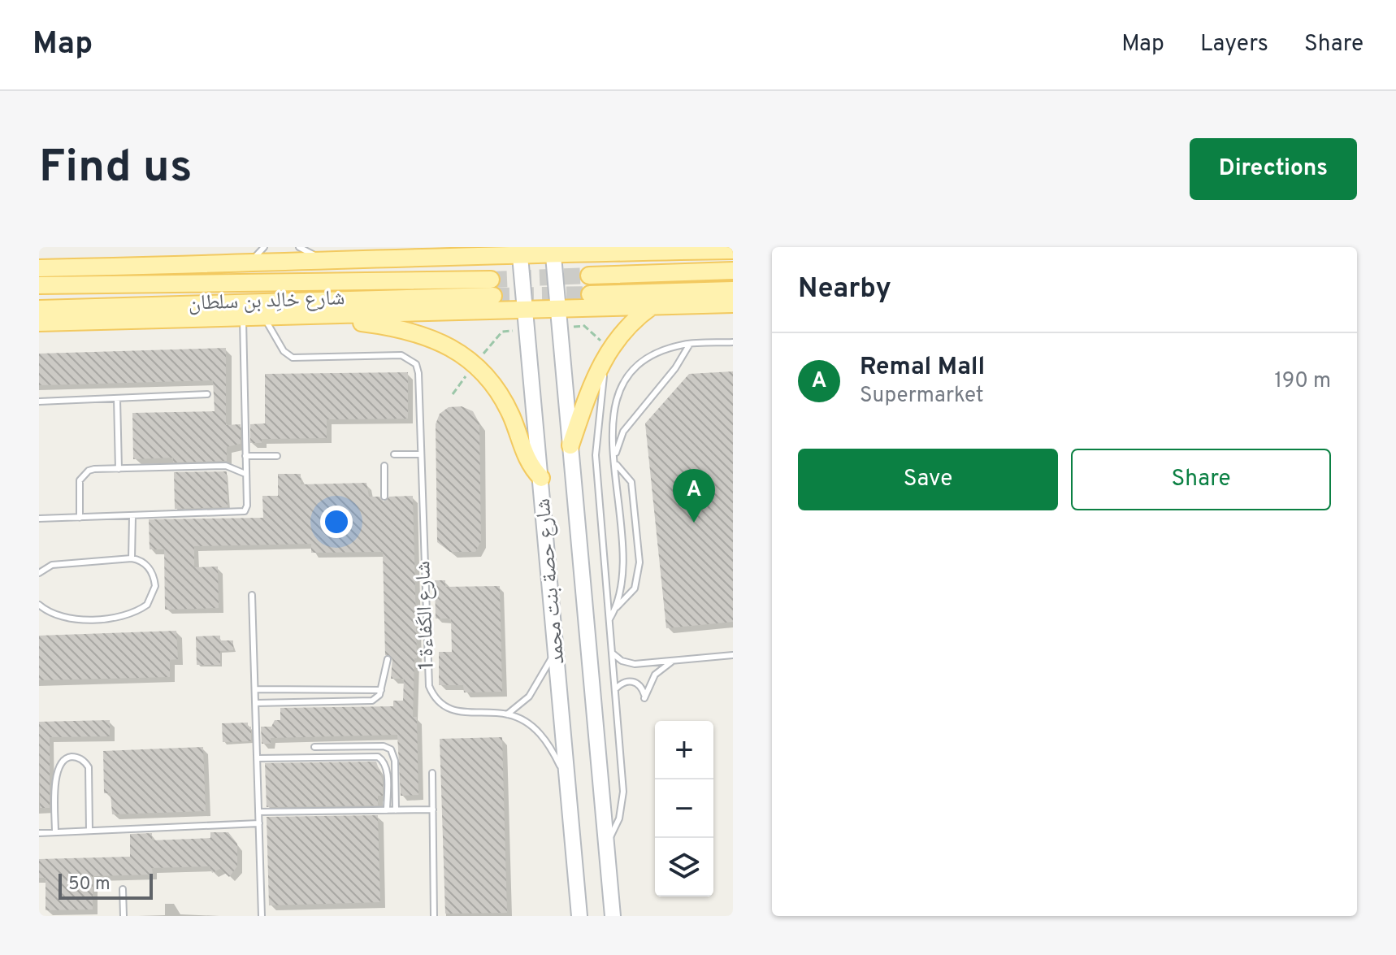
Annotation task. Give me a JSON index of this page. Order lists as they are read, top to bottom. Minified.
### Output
{"streets":{"main road":["شارع خالِد بن سلطان","شارع حصة بنت محمد"],"lane":["شارع الكَفاءة 1"]},"crossings":[["شارع حصة بنت محمد","شارع الكَفاءة 1"]],"scale_bar":"50 m","page":{"header":"Map","nav":["Map","Layers","Share"],"buttons":["Directions",["Save","Share"]],"title":"Find us","heading":"Nearby","list":[{"mark":"A","name":"Remal Mall","note":"Supermarket","value":"190 m"}],"pins":"A","map_buttons":["+","−"],"scale":"50 m"}}
